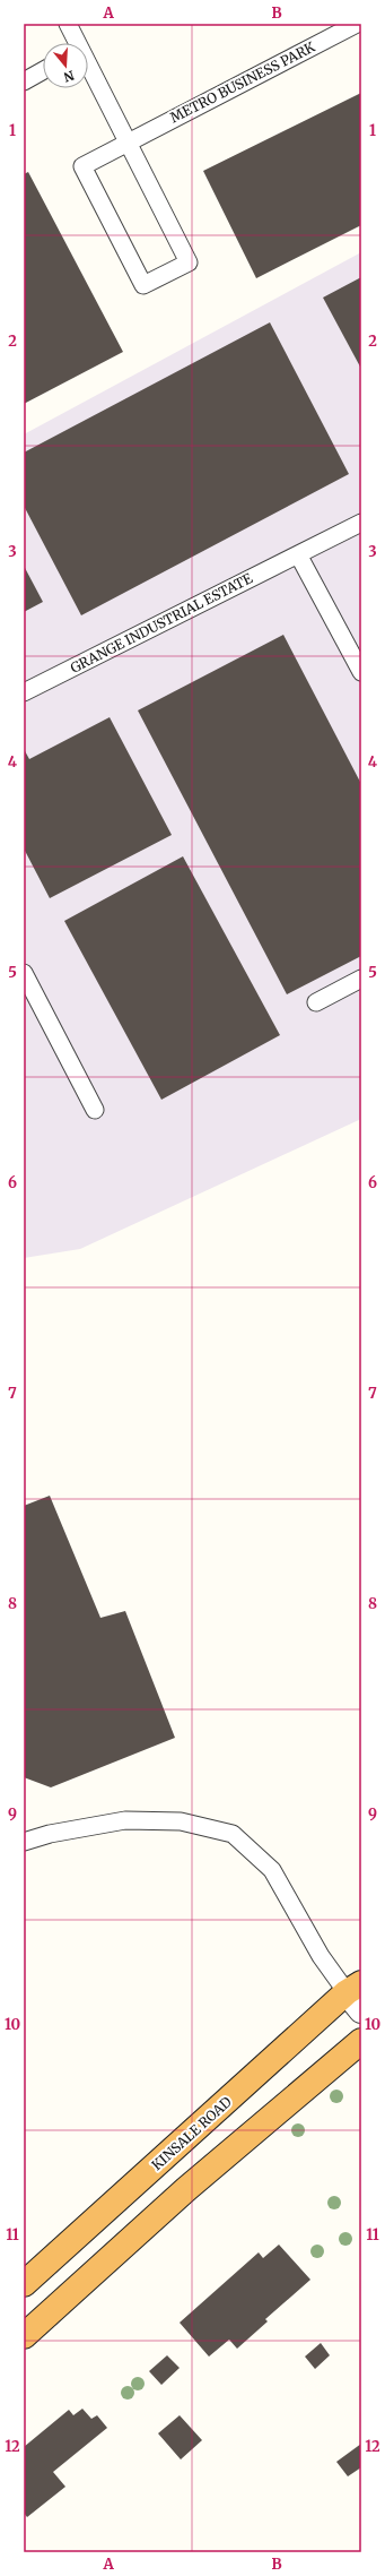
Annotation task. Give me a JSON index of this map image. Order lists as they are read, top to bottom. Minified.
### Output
{"streets":{"highway":["KINSALE ROAD"],"lane":["METRO BUSINESS PARK","GRANGE INDUSTRIAL ESTATE"]},"north":"bottom","grid":{"columns":["A","B"],"rows":["1","2","3","4","5","6","7","8","9","10","11","12"]}}
